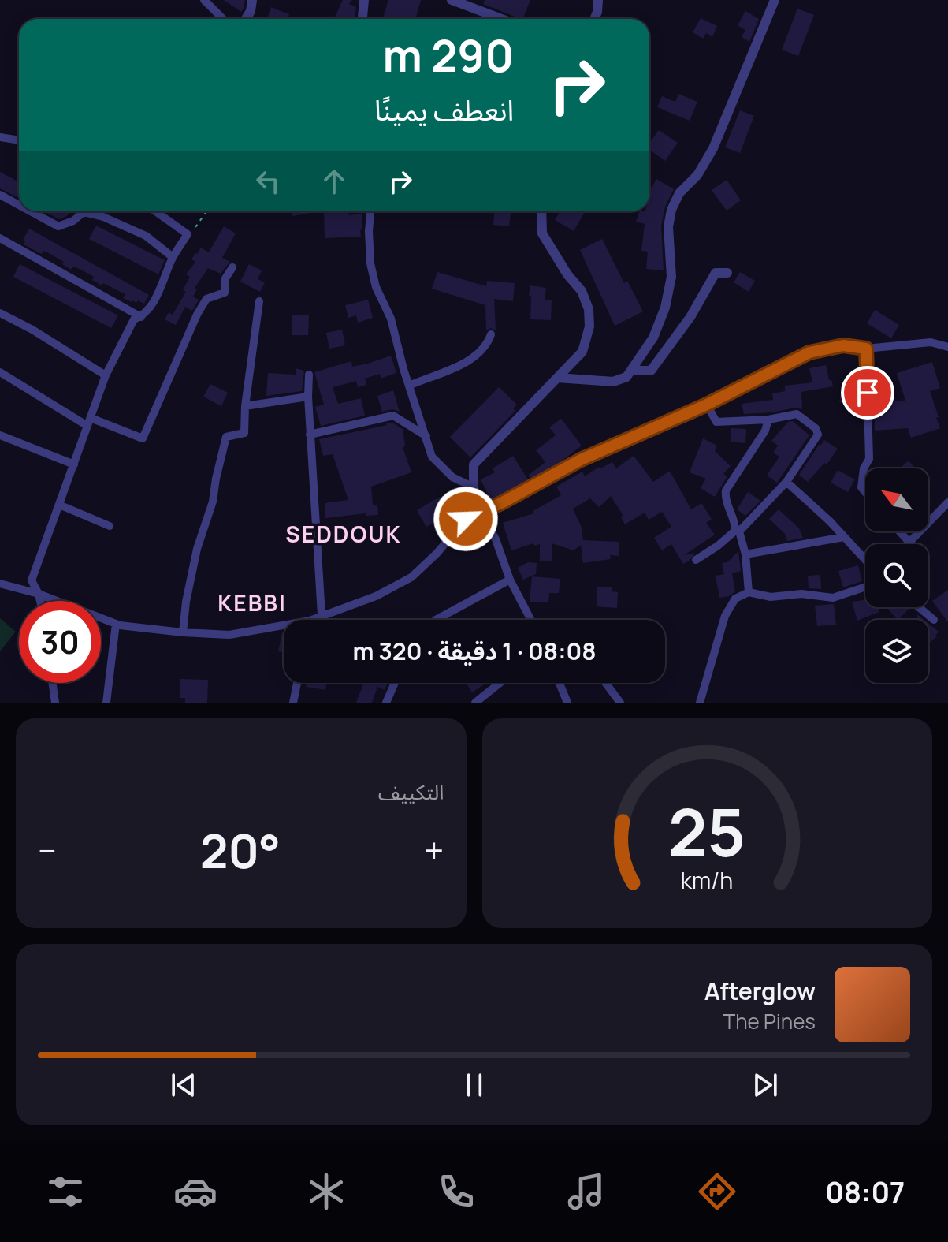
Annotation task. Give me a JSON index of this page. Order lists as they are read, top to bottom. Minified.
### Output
{"districts":["SEDDOUK","KEBBI"],"north":"top left","page":{"turn":["290 m","انعطف يمينًا"],"limit":"30","trip":"08:08 · 1 دقيقة · 320 m","tile":"التكييف","heat":["−","20°","+"],"song":["Afterglow","The Pines"],"tabs":"08:07","gauge":["25","km/h"]}}
